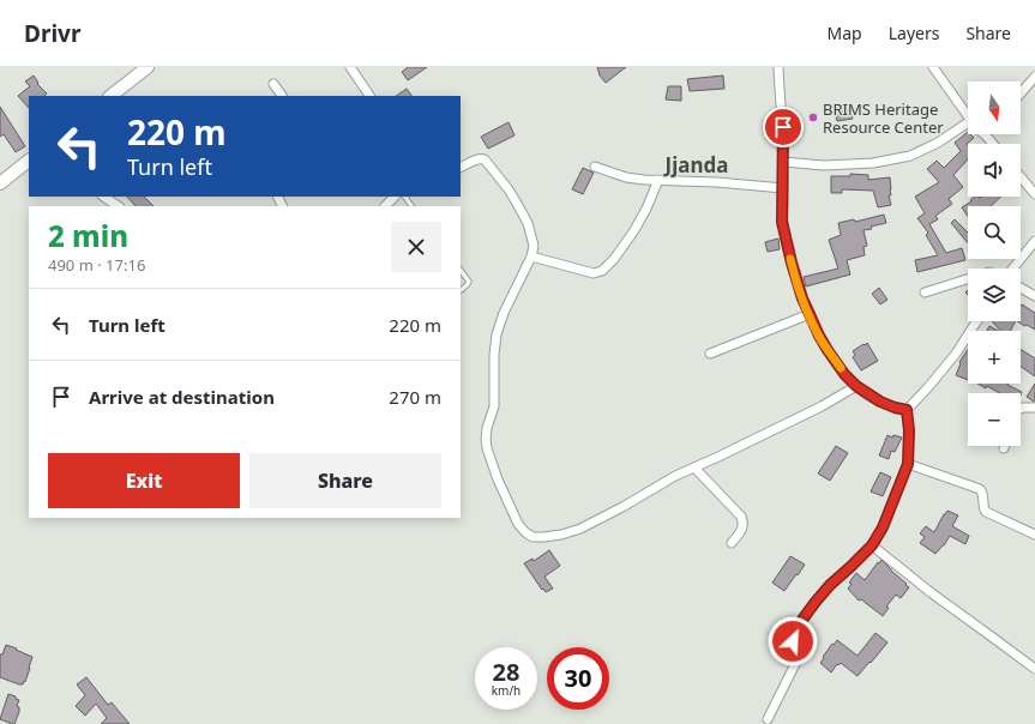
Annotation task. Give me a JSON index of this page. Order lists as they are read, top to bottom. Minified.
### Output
{"districts":["Jjanda"],"places":["BRIMS Heritage Resource Center"],"north":"bottom","page":{"header":"Drivr","nav":["Map","Layers","Share"],"map_buttons":["+","−"],"turn":["220 m","Turn left"],"heading":["2 min","490 m · 17:16"],"list":[{"name":"Turn left","value":"220 m"},{"name":"Arrive at destination","value":"270 m"}],"buttons":["Exit","Share"],"speed":"28 km/h","limit":"30"}}
